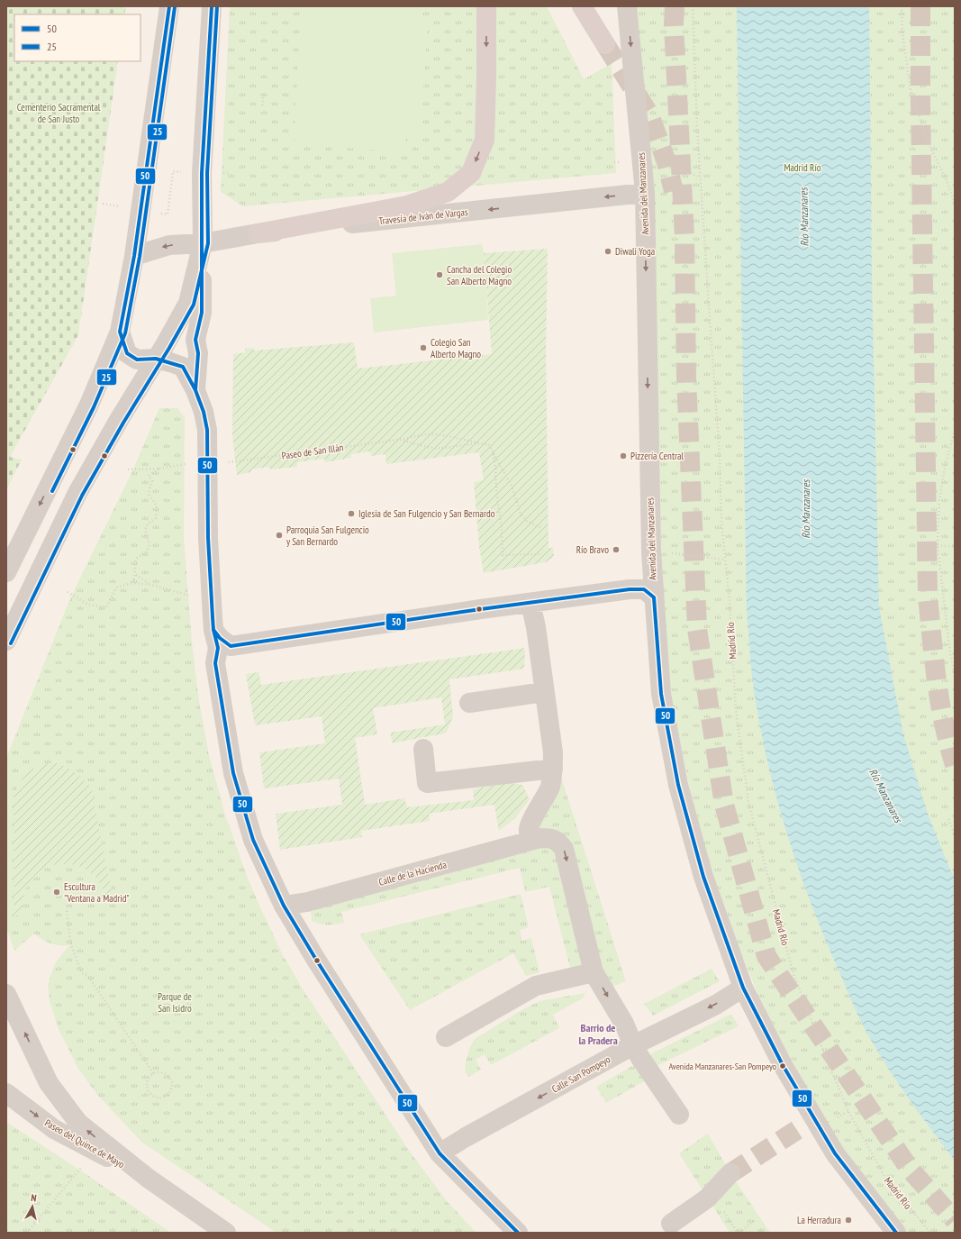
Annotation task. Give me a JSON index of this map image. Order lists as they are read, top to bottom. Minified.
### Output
{"streets":{"street":["Avenida del Manzanares","Travesía de Iván de Vargas","Calle de la Hacienda","Calle San Pompeyo","Paseo del Quince de Mayo"],"path":["Paseo de San Illán","Madrid Río"]},"crossings":[["Avenida del Manzanares","Travesía de Iván de Vargas"],["Avenida del Manzanares","Calle San Pompeyo"],["Calle de la Hacienda","Calle San Pompeyo"]],"one_way":["Avenida del Manzanares","Travesía de Iván de Vargas"],"districts":["Barrio de la Pradera"],"water":["Río Manzanares"],"parks":["Cementerio Sacramental de San Justo","Madrid Río","Parque de San Isidro"],"places":["Diwali Yoga","Cancha del Colegio San Alberto Magno","Colegio San Alberto Magno","Pizzería Central","Iglesia de San Fulgencio y San Bernardo","Parroquia San Fulgencio y San Bernardo","Río Bravo","Escultura \"Ventana a Madrid\"","Avenida Manzanares-San Pompeyo","La Herradura"],"lines":["transit line 50","transit line 25"],"legend":["50","25"],"north":"top"}
